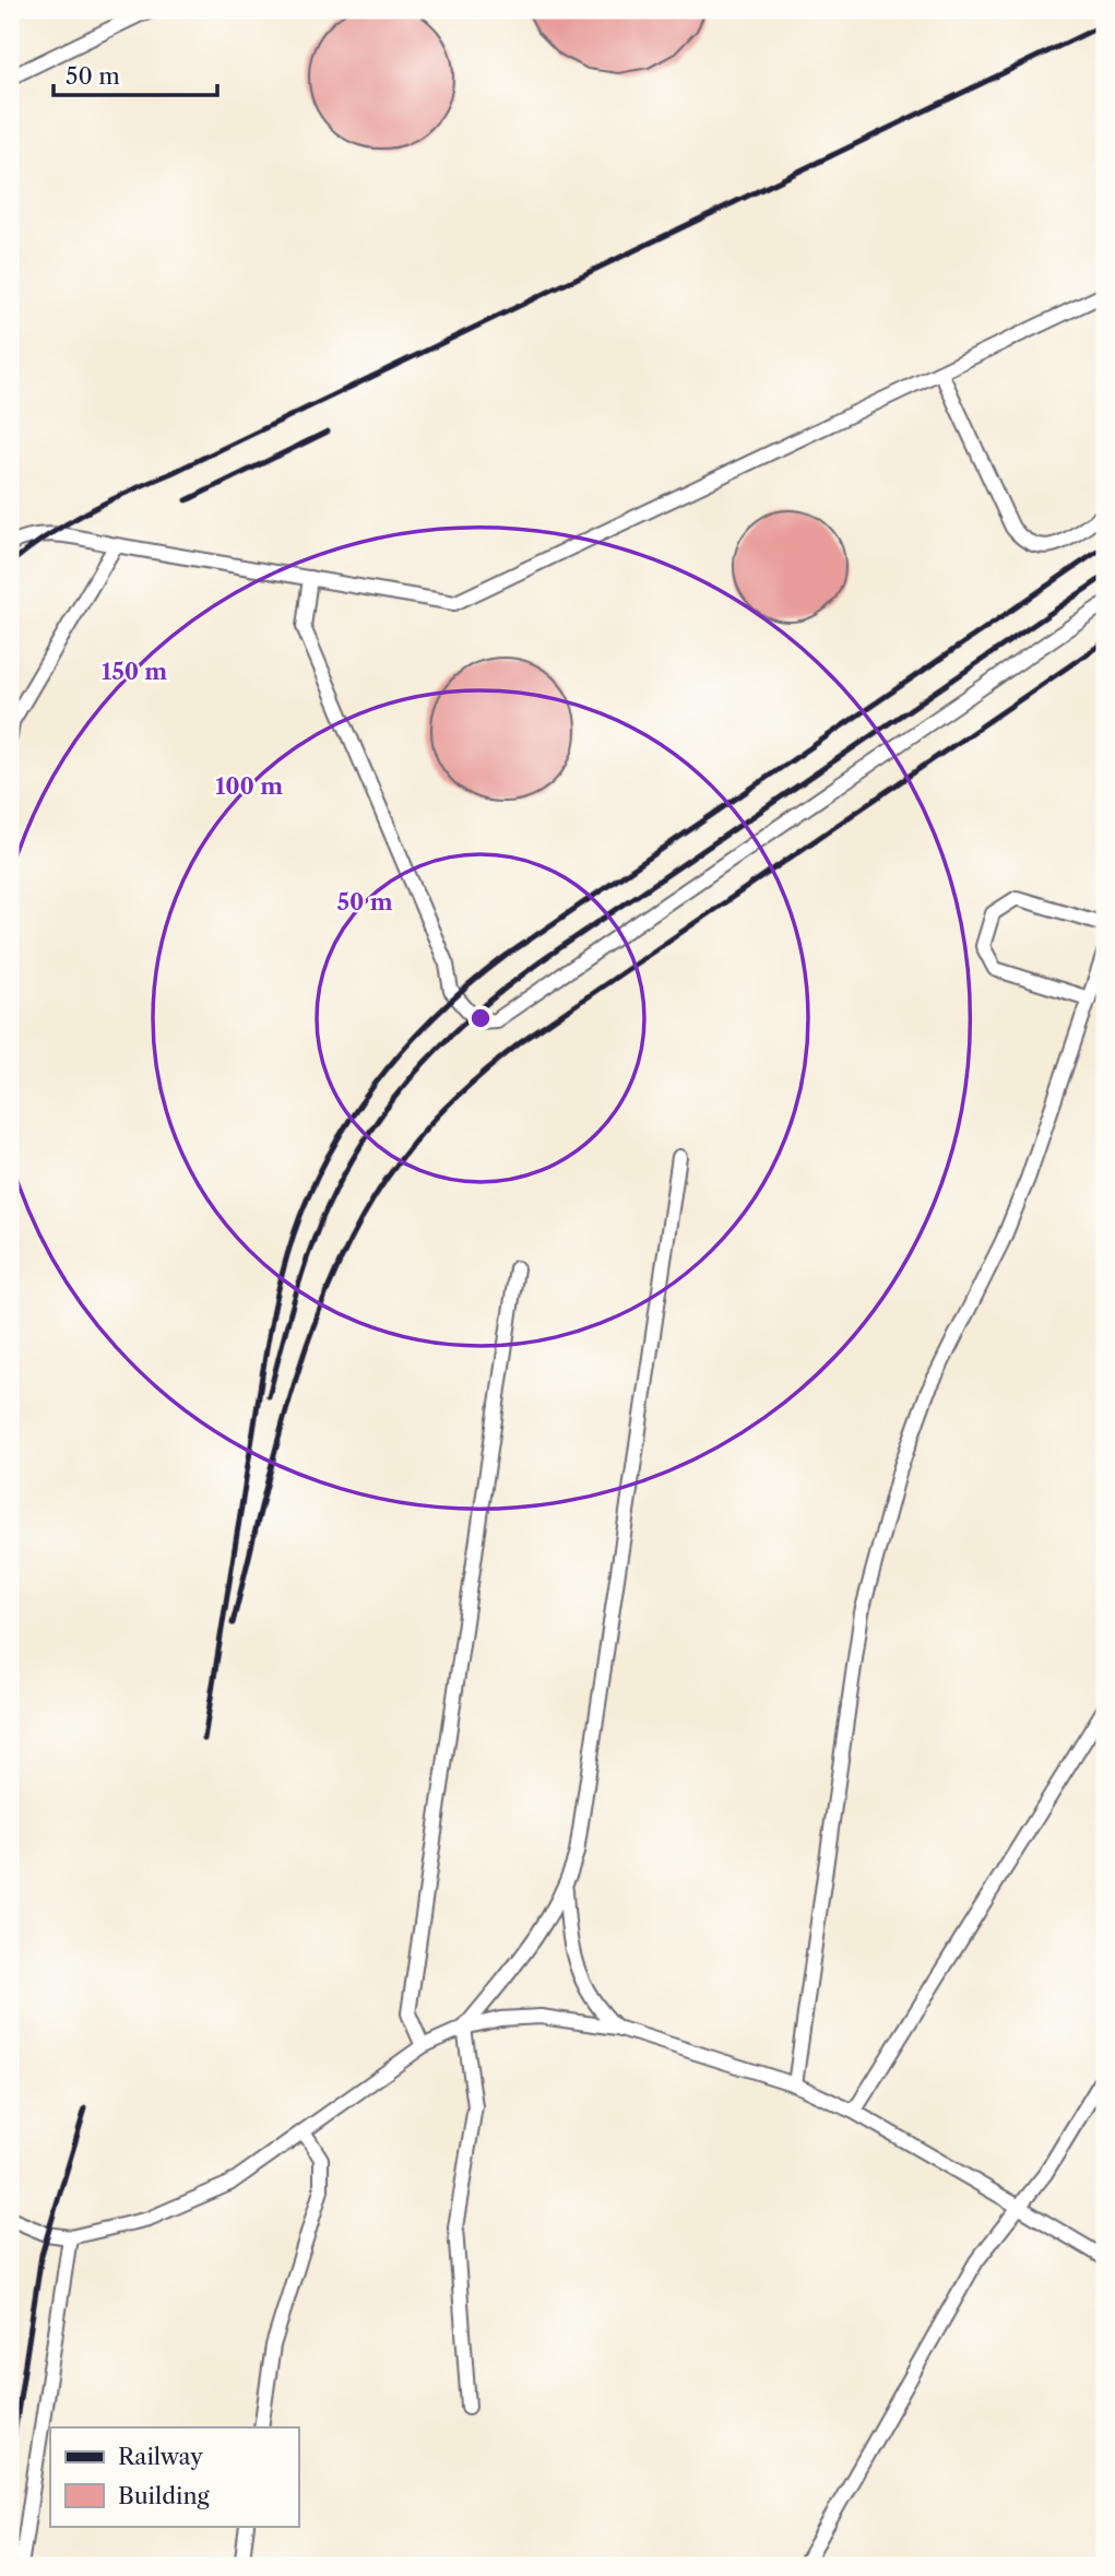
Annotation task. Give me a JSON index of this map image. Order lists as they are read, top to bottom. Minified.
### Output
{"legend":["Railway","Building"],"scale_bar":"50 m","rings":["150 m","100 m","50 m"]}
